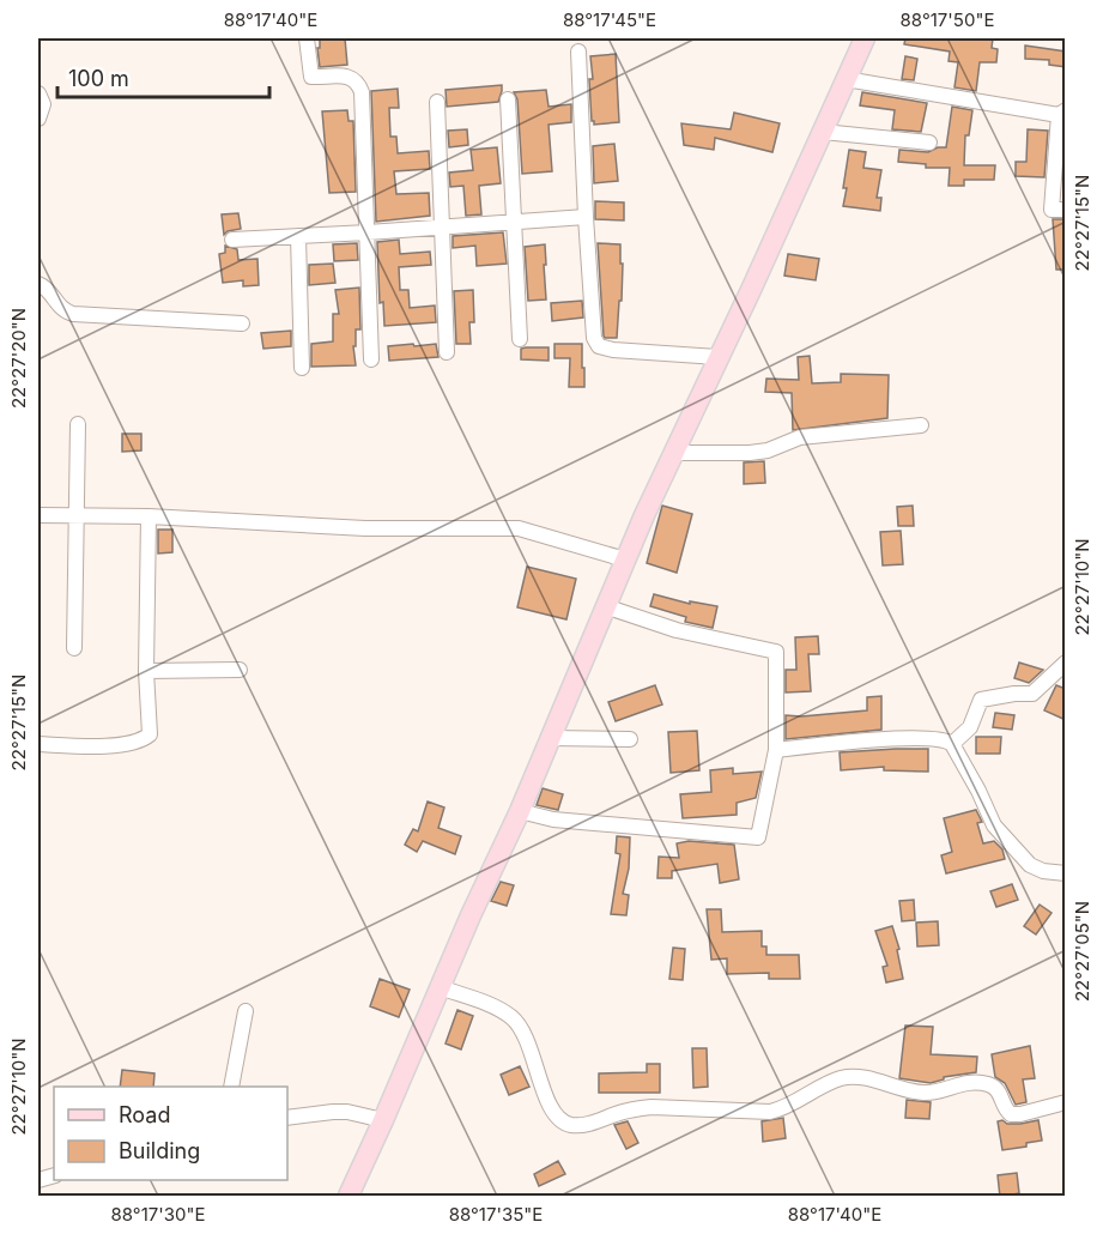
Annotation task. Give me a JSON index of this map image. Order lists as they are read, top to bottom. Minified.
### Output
{"legend":["Road","Building"],"scale_bar":"100 m","coordinates":["88°17'40\"E","88°17'45\"E","88°17'50\"E","22°27'15\"N","22°27'20\"N","22°27'10\"N","22°27'05\"N","88°17'30\"E","88°17'35\"E"]}
